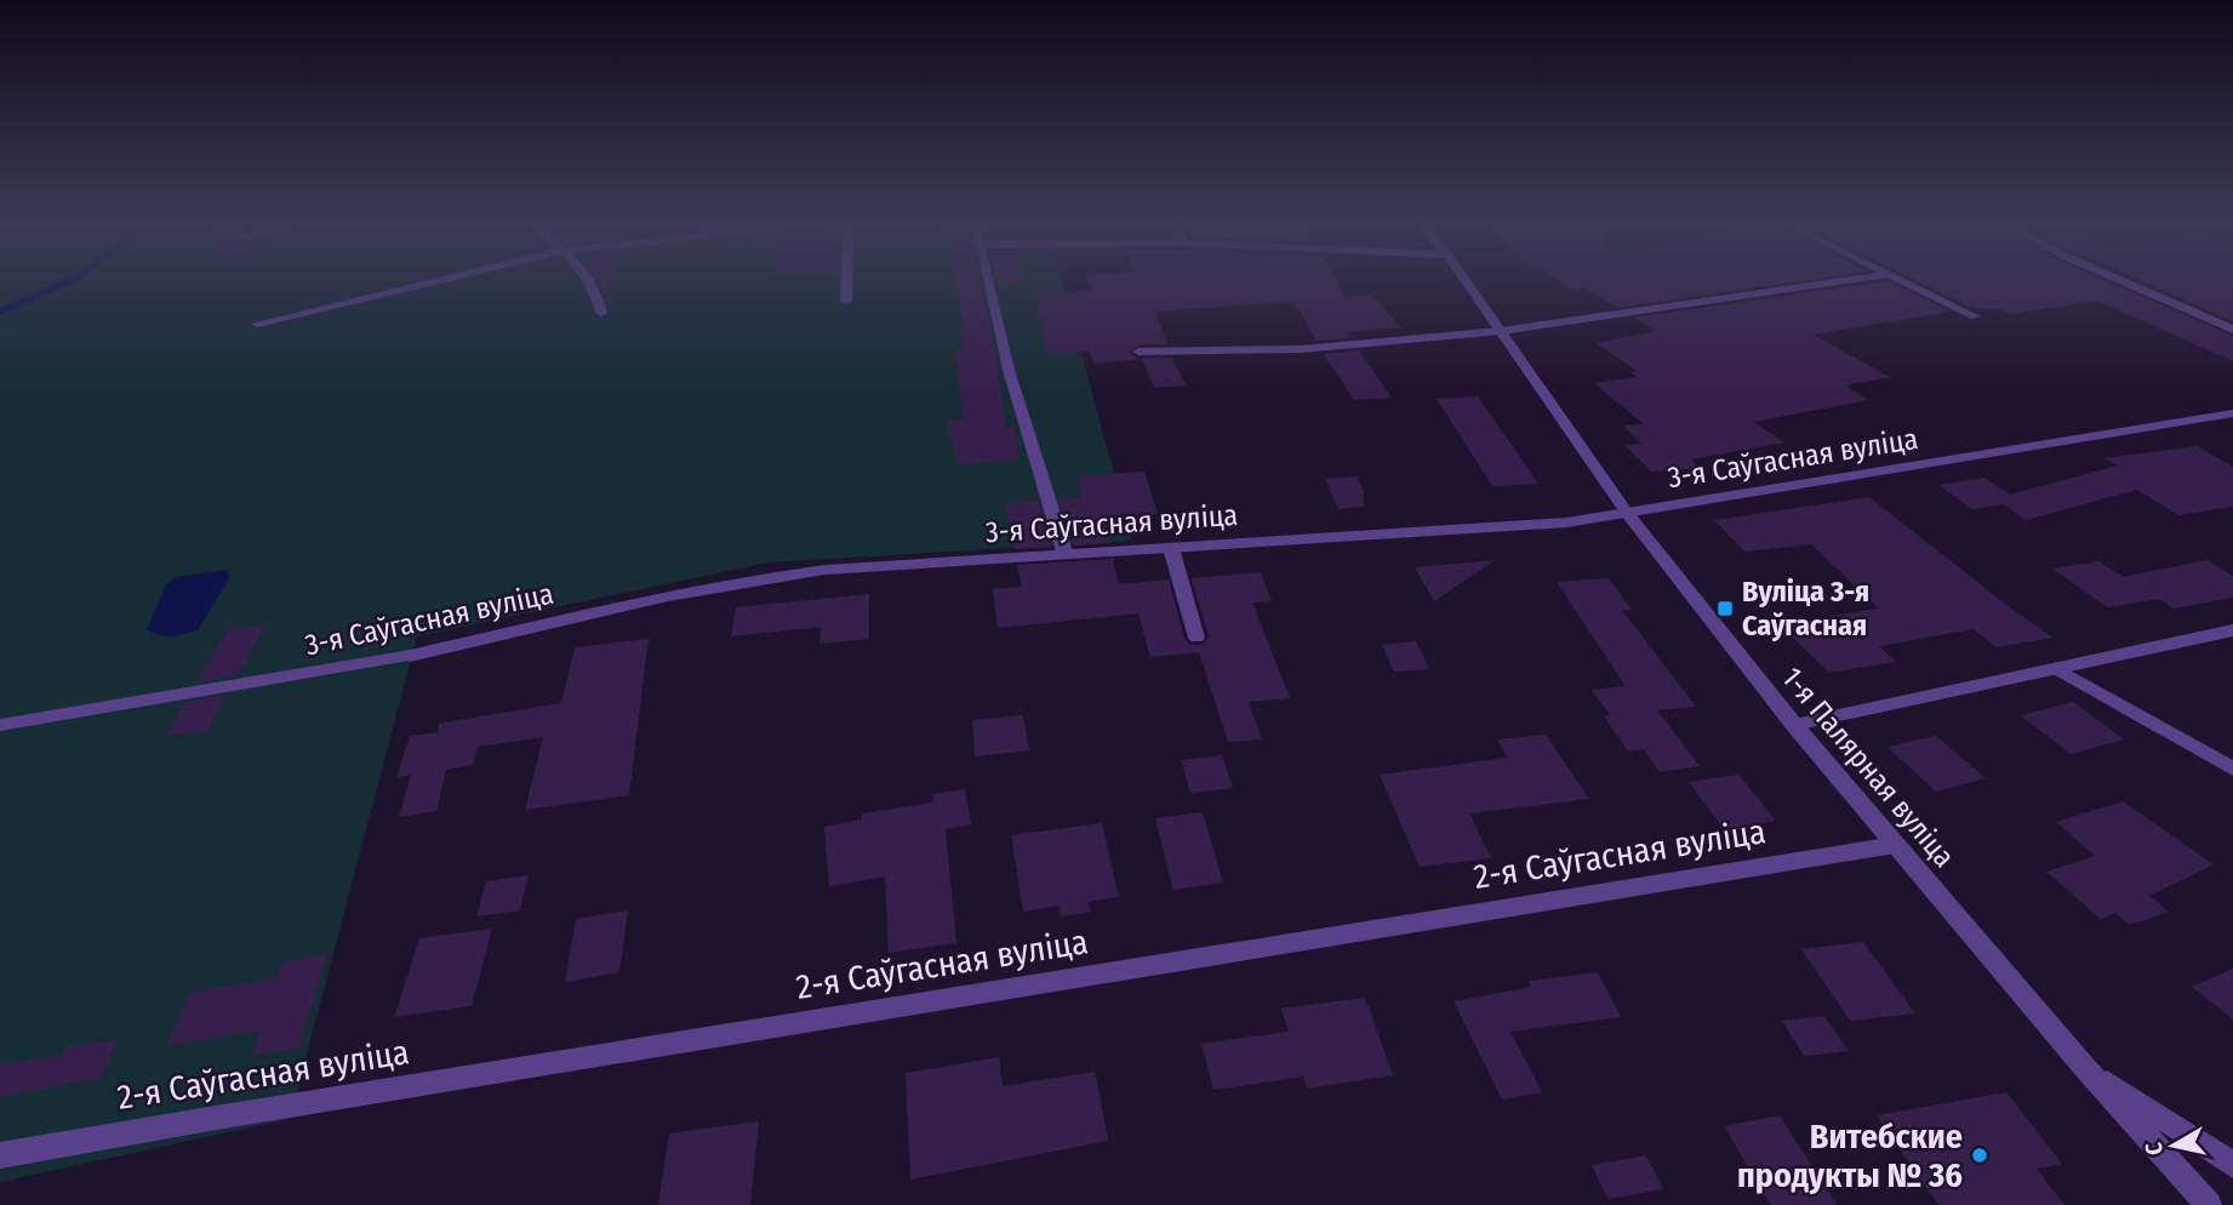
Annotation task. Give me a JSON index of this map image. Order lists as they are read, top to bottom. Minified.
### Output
{"streets":{"street":["3-я Саўгасная вуліца","1-я Палярная вуліца","2-я Саўгасная вуліца"]},"crossings":[["3-я Саўгасная вуліца","1-я Палярная вуліца"],["1-я Палярная вуліца","2-я Саўгасная вуліца"]],"places":{"transit":["Вуліца 3-я Саўгасная"],"other":["Витебские продукты № 36"]},"north":"left"}
